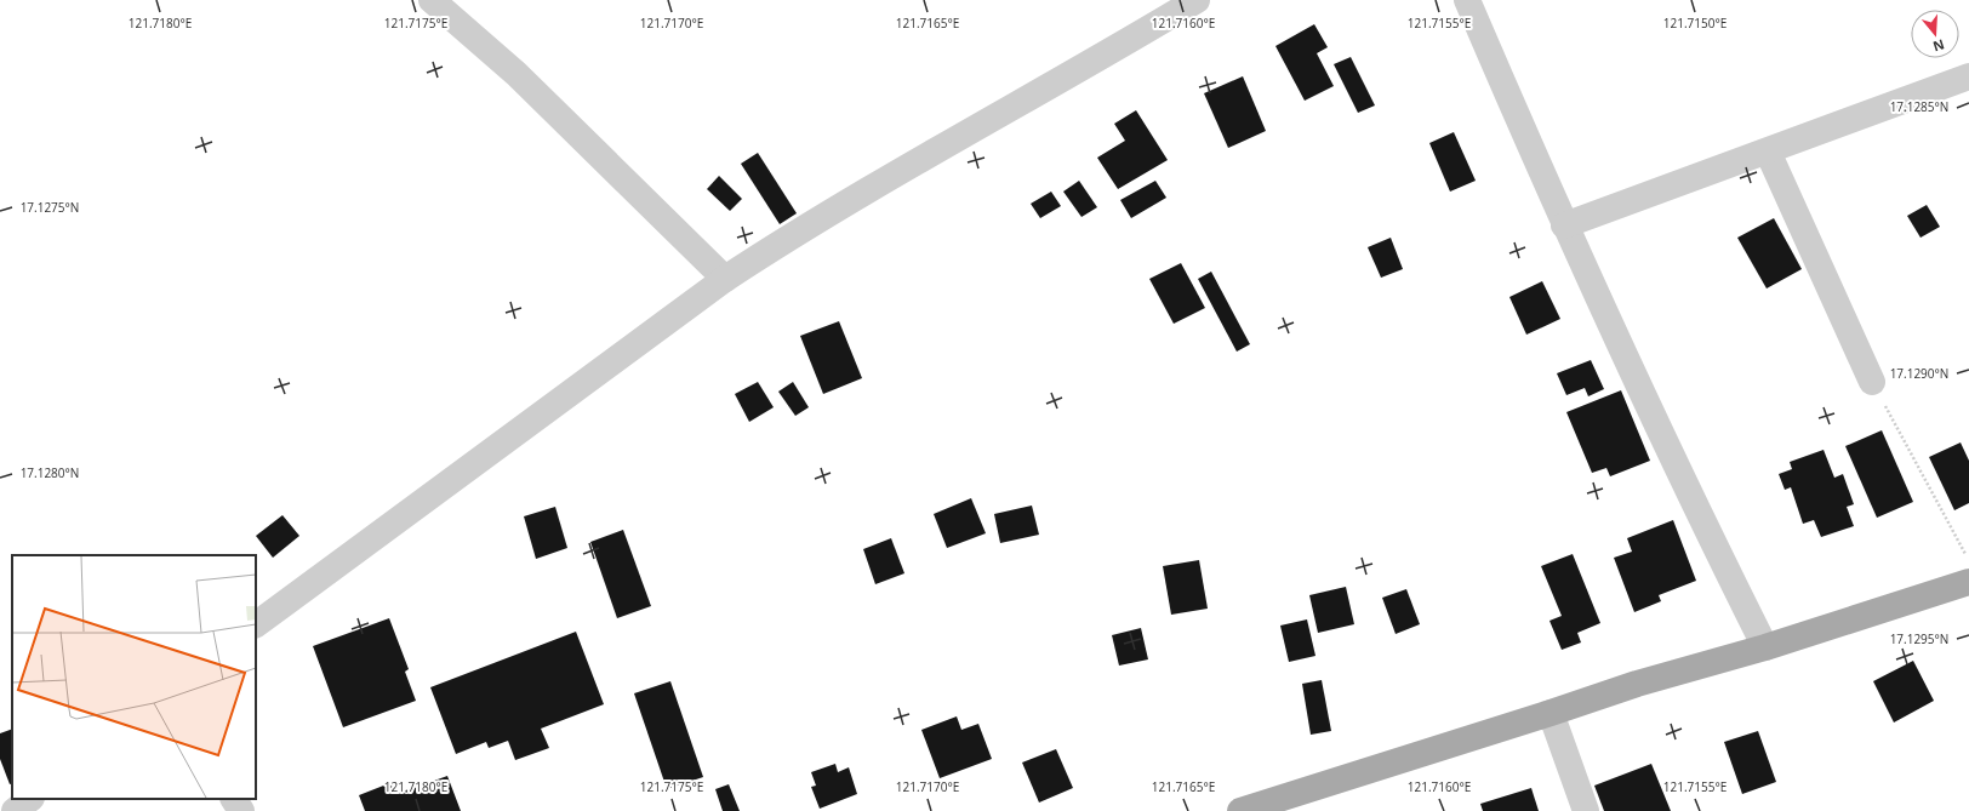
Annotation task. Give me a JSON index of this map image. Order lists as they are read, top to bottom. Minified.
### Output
{"north":"bottom","coordinates":["121.7180°E","121.7175°E","121.7170°E","121.7165°E","121.7160°E","121.7155°E","121.7150°E","17.1285°N","17.1275°N","17.1290°N","17.1280°N","17.1295°N"]}
